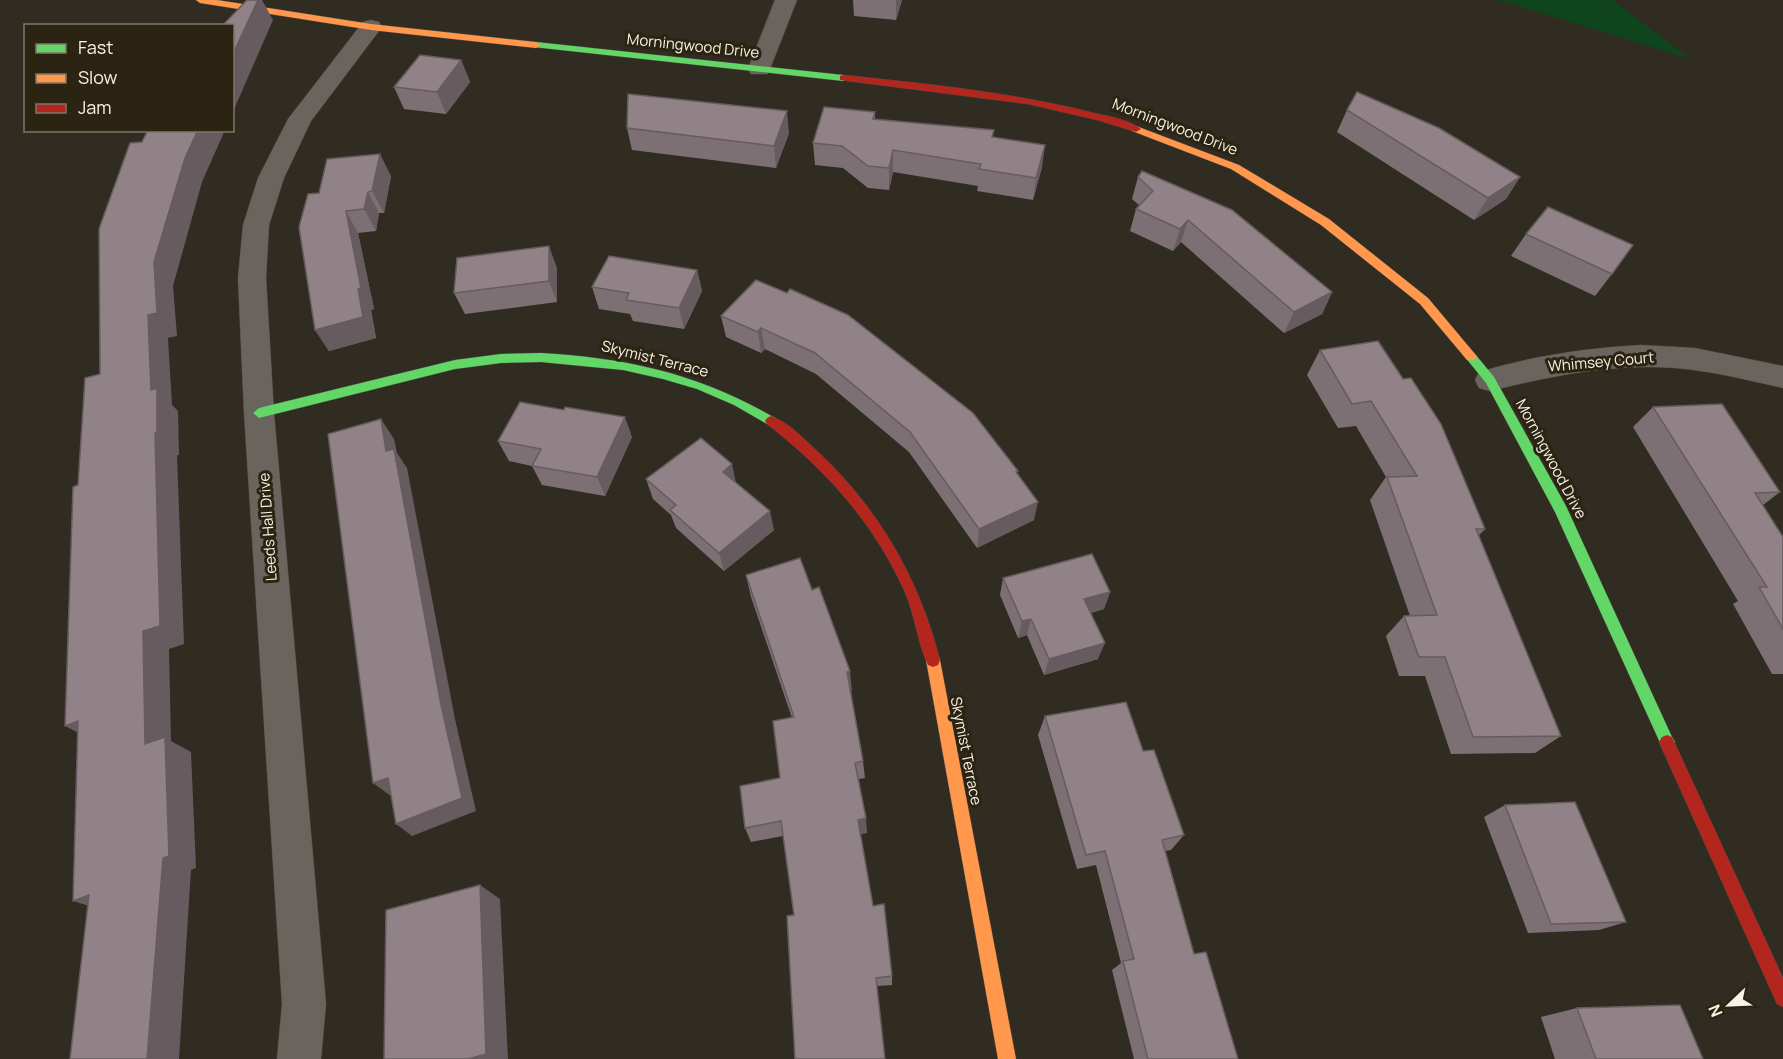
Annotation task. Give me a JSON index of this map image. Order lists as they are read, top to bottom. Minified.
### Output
{"streets":{"street":["Morningwood Drive","Skymist Terrace","Whimsey Court","Leeds Hall Drive"]},"crossings":[["Morningwood Drive","Whimsey Court"],["Morningwood Drive","Leeds Hall Drive"],["Skymist Terrace","Leeds Hall Drive"]],"legend":["Fast","Slow","Jam"],"north":"bottom left"}
